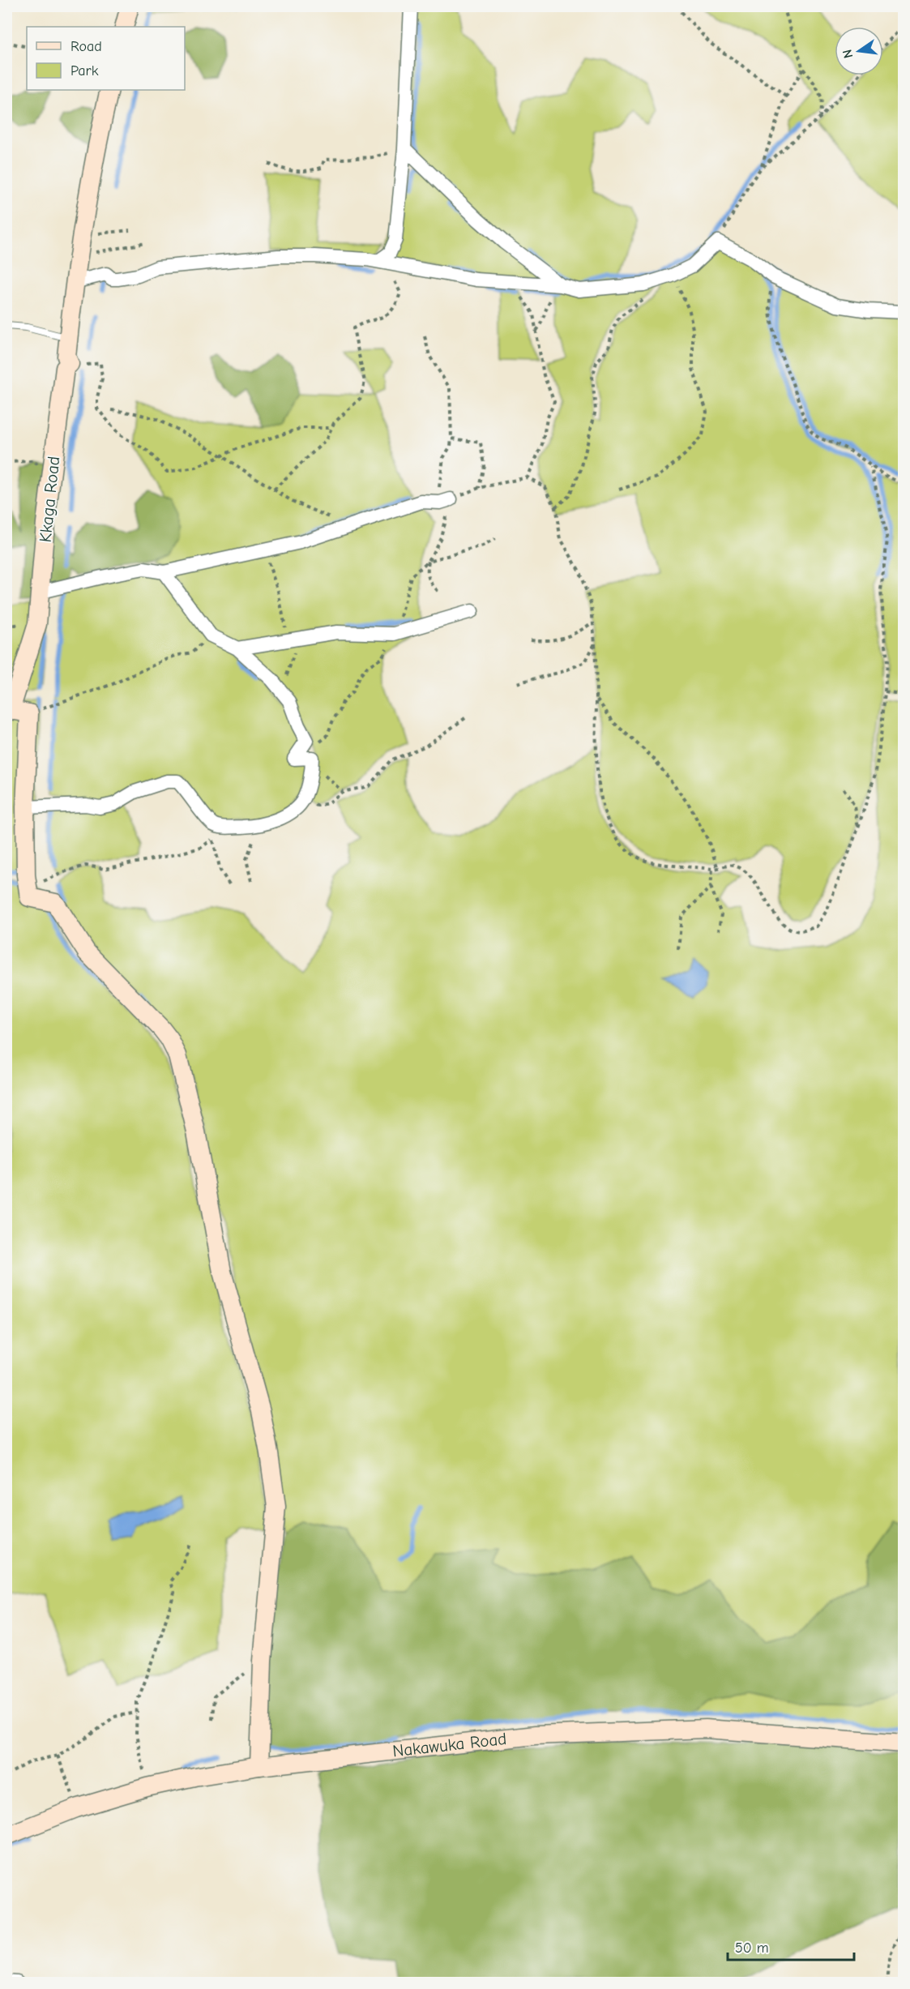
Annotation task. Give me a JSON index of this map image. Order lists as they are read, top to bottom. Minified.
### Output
{"streets":{"street":["Kkaga Road","Nakawuka Road"]},"legend":["Road","Park"],"scale_bar":"50 m","north":"left"}
